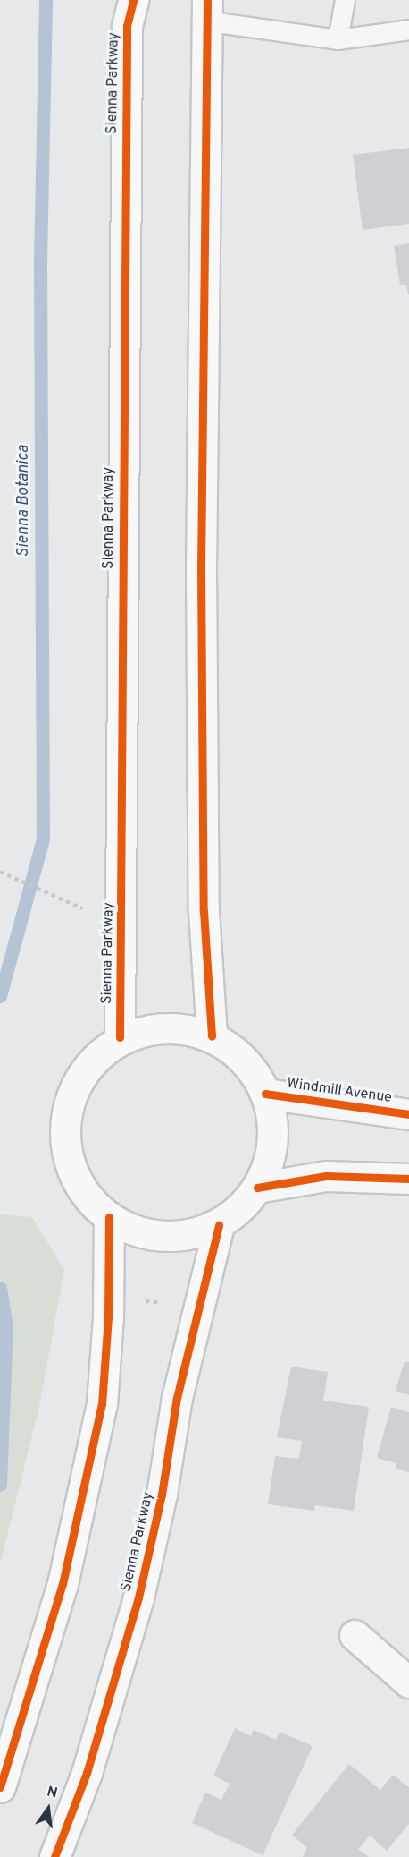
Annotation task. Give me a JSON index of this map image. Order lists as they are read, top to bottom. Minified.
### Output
{"streets":{"main road":["Sienna Parkway"],"street":["Windmill Avenue"]},"water":["Sienna Botanica"],"north":"top"}
